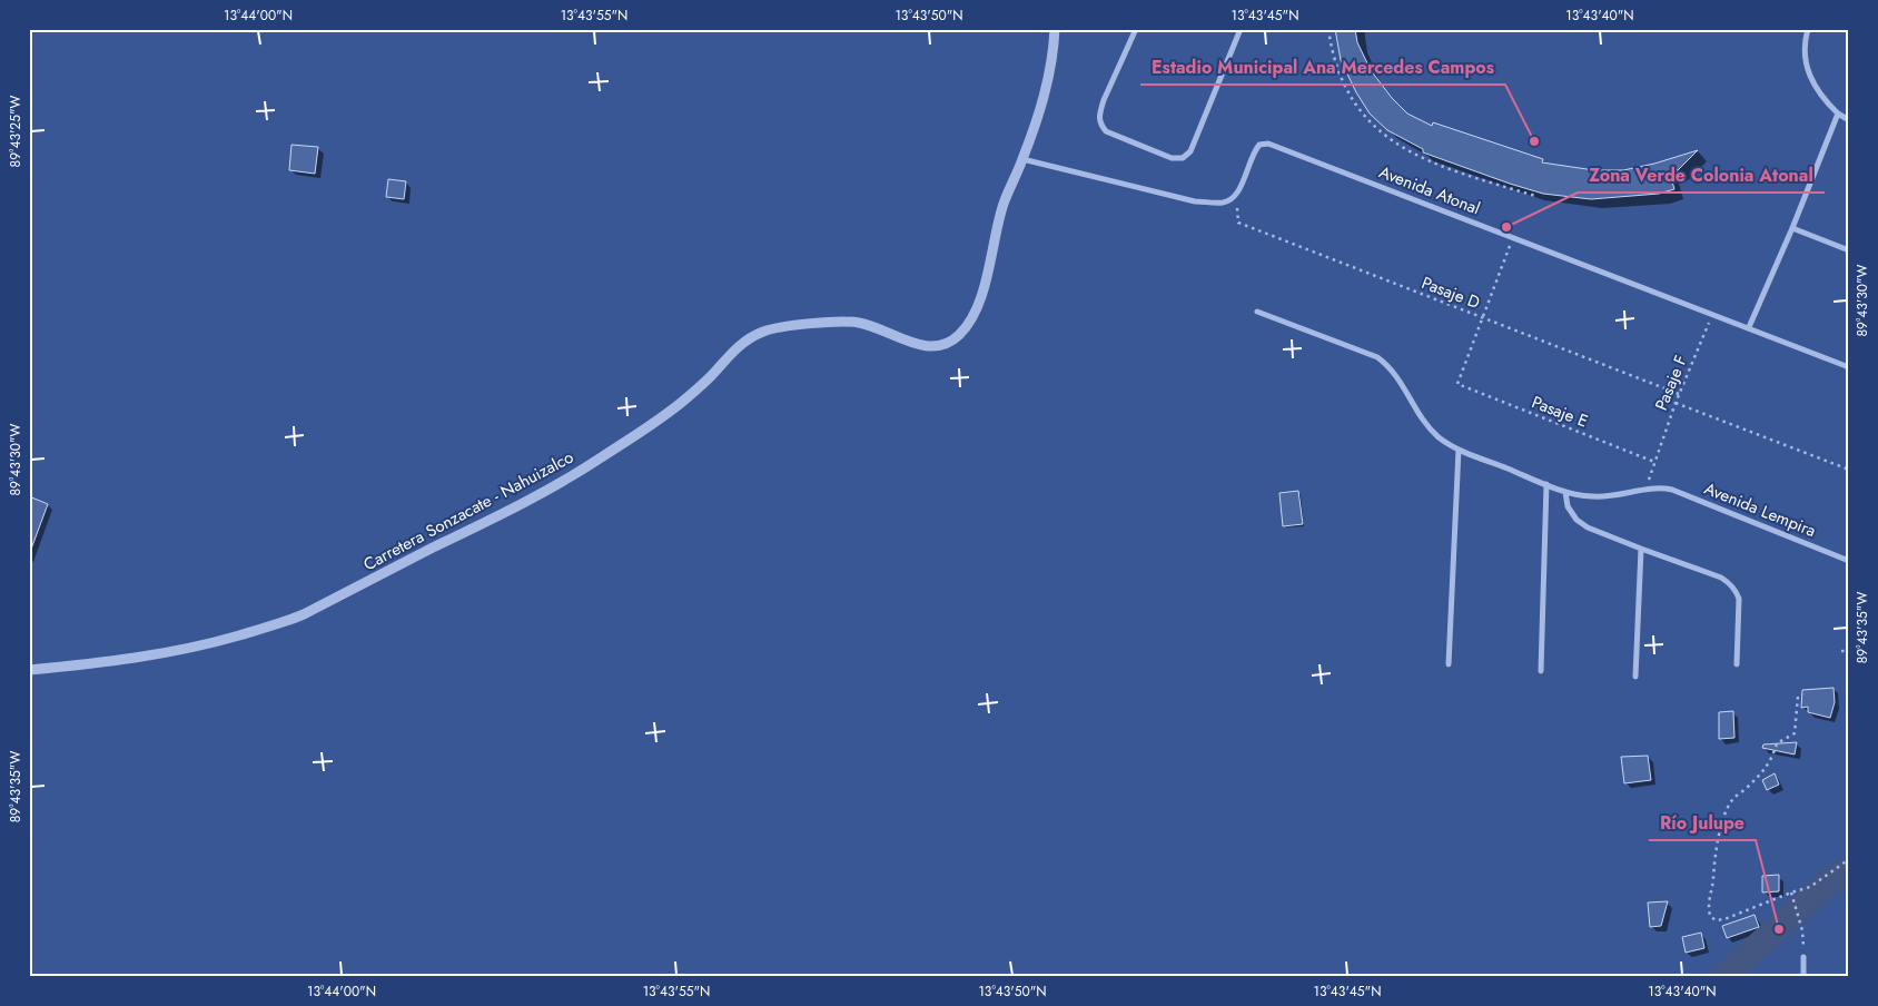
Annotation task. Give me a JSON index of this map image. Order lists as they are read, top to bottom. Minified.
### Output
{"streets":{"street":["Avenida Atonal","Avenida Lempira","Carretera Sonzacate - Nahuizalco"],"path":["Pasaje D","Pasaje F","Pasaje E"]},"crossings":[["Avenida Atonal","Pasaje D"],["Avenida Atonal","Pasaje F"],["Pasaje D","Pasaje F"],["Pasaje D","Pasaje E"],["Pasaje F","Pasaje E"]],"places":["Estadio Municipal Ana Mercedes Campos","Zona Verde Colonia Atonal","Río Julupe"],"coordinates":["13°44'00\"N","13°43'55\"N","13°43'50\"N","13°43'45\"N","13°43'40\"N","89°43'25\"W","89°43'30\"W","89°43'35\"W"]}
